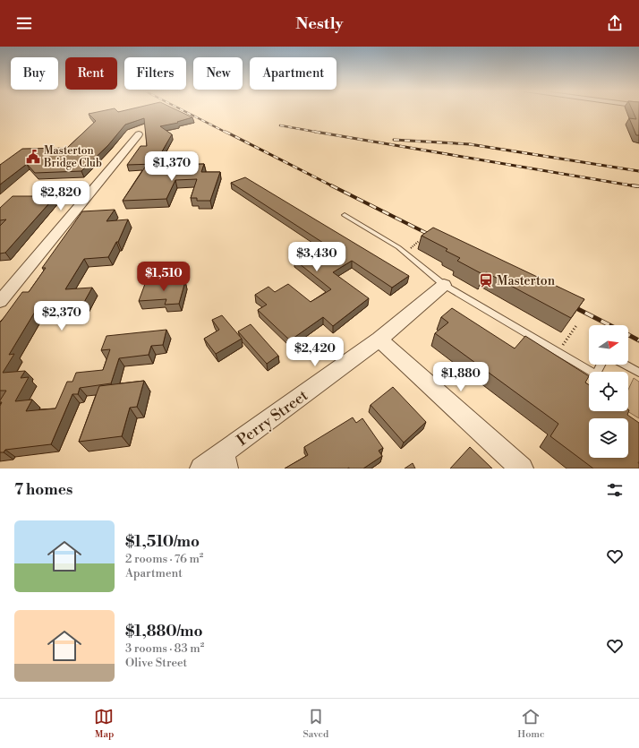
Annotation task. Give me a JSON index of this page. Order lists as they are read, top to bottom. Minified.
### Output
{"streets":{"street":["Perry Street"]},"places":{"public building":["Masterton Bridge Club"],"station":["Masterton"]},"north":"right","page":{"header":"Nestly","chip":["Buy","Rent","Filters","New","Apartment"],"price":["$1,370","$2,820","$3,430","$1,510","$2,370","$2,420","$1,880"],"heading":"7 homes","list":[{"name":"$1,510/mo","note":"2 rooms · 76 m² · Apartment"},{"name":"$1,880/mo","note":"3 rooms · 83 m² · Olive Street"}],"tabs":["Map","Saved","Home"]}}
